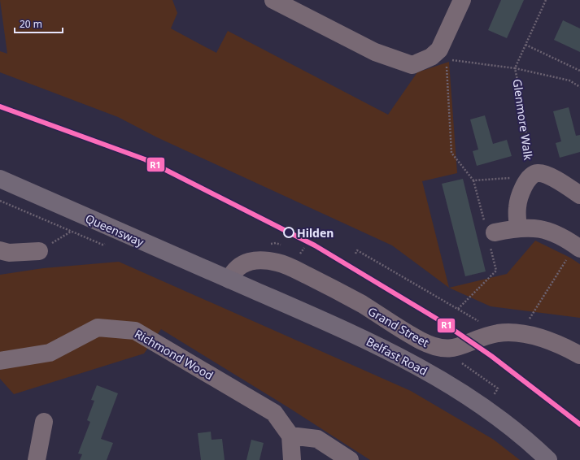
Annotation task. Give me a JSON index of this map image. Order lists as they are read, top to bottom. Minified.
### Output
{"streets":{"highway":["Queensway","Belfast Road"],"street":["Glenmore Walk","Grand Street","Richmond Wood"]},"crossings":[["Queensway","Grand Street"],["Queensway","Belfast Road"],["Grand Street","Belfast Road"]],"places":["Hilden"],"lines":["transit line R1"],"scale_bar":"20 m"}
